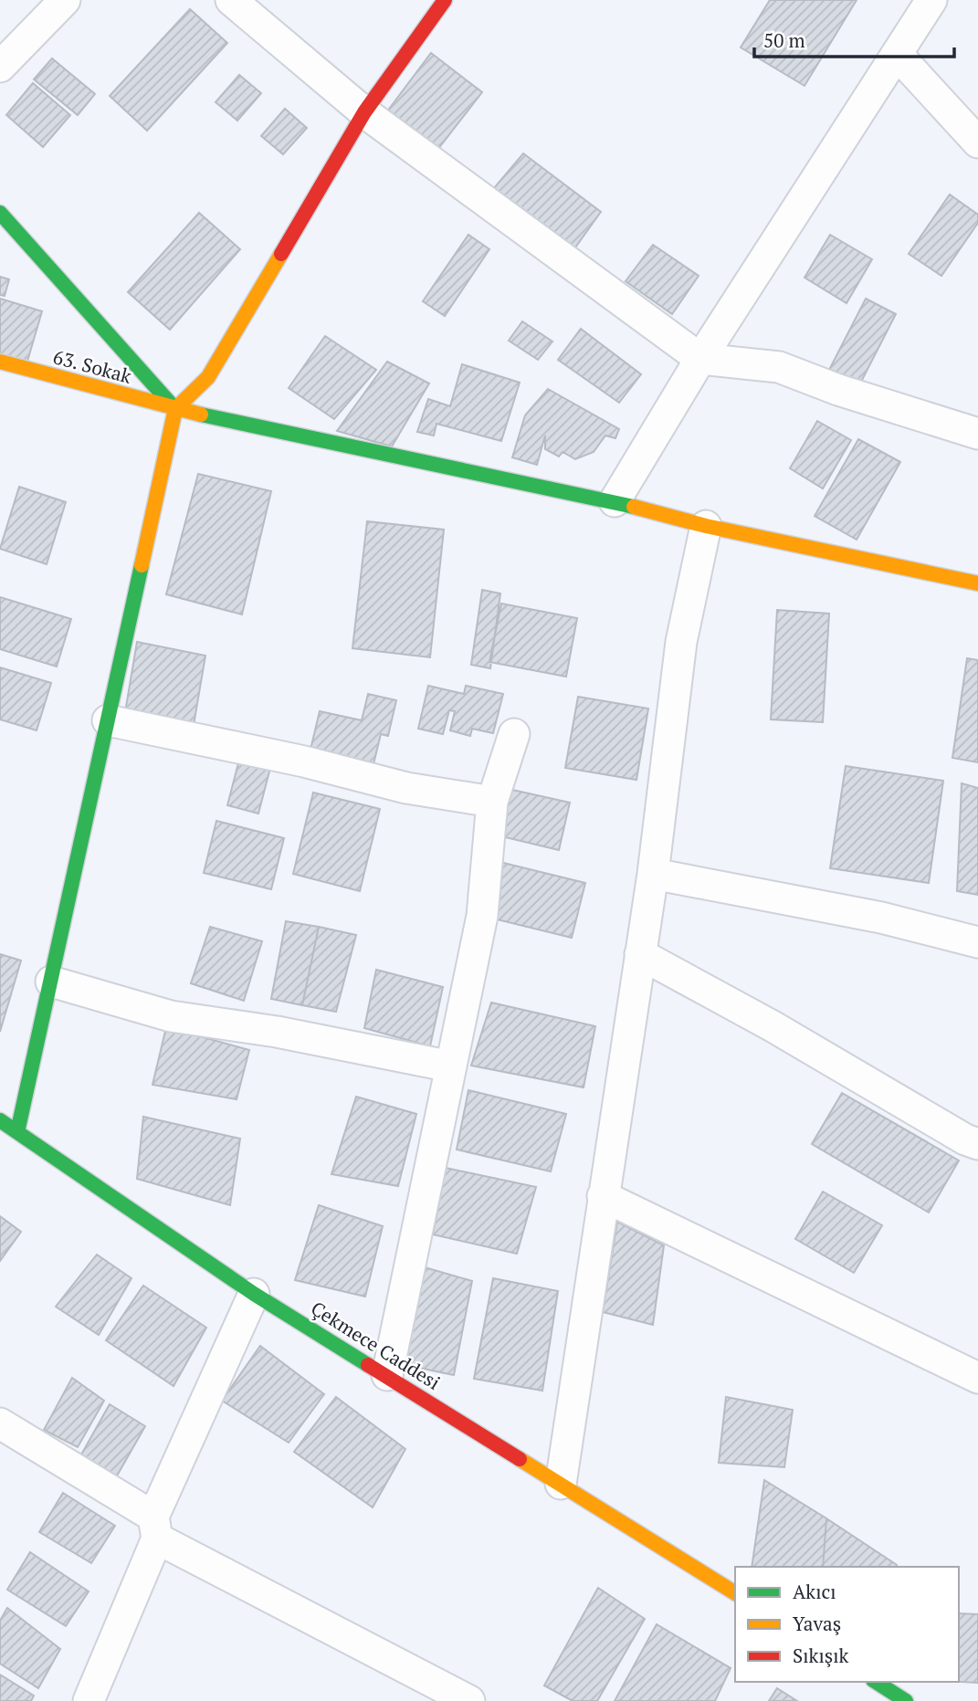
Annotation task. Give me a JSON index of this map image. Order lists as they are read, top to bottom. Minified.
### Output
{"streets":{"street":["63. Sokak","Çekmece Caddesi"]},"legend":["Akıcı","Yavaş","Sıkışık"],"scale_bar":"50 m"}
